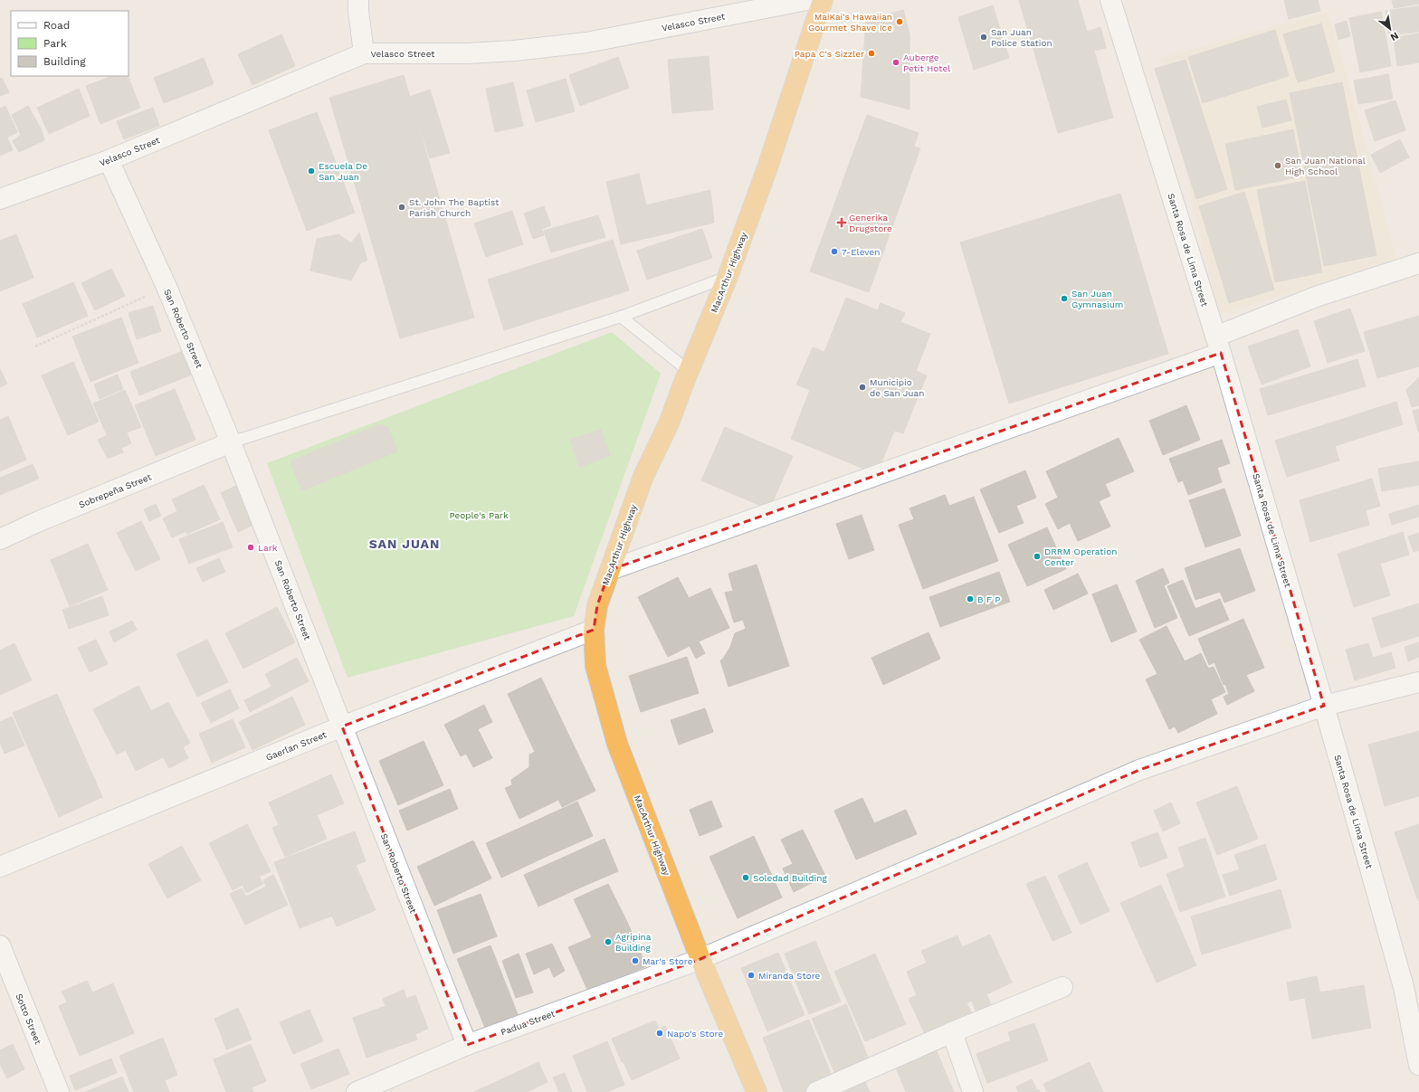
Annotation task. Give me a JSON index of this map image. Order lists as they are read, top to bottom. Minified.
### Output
{"streets":{"highway":["MacArthur Highway"],"street":["Velasco Street","Santa Rosa de Lima Street","San Roberto Street","Sobrepeña Street","Gaerlan Street","Sotto Street","Padua Street"]},"crossings":[["Velasco Street","San Roberto Street"],["Santa Rosa de Lima Street","Padua Street"],["MacArthur Highway","Gaerlan Street"],["MacArthur Highway","Padua Street"],["San Roberto Street","Sobrepeña Street"],["San Roberto Street","Gaerlan Street"],["San Roberto Street","Padua Street"]],"districts":["SAN JUAN"],"parks":["People's Park"],"places":{"other":["MaiKai's Hawaiian Gourmet Shave Ice","San Juan Police Station","Papa C's Sizzler","Auberge Petit Hotel","San Juan National High School","Escuela De San Juan","St. John The Baptist Parish Church","7-Eleven","San Juan Gymnasium","Municipio de San Juan","Lark","DRRM Operation Center","B F P","Soledad Building","Agripina Building","Mar's Store","Miranda Store","Napo's Store"],"health":["Generika Drugstore"]},"legend":["Road","Park","Building"],"north":"bottom right"}
